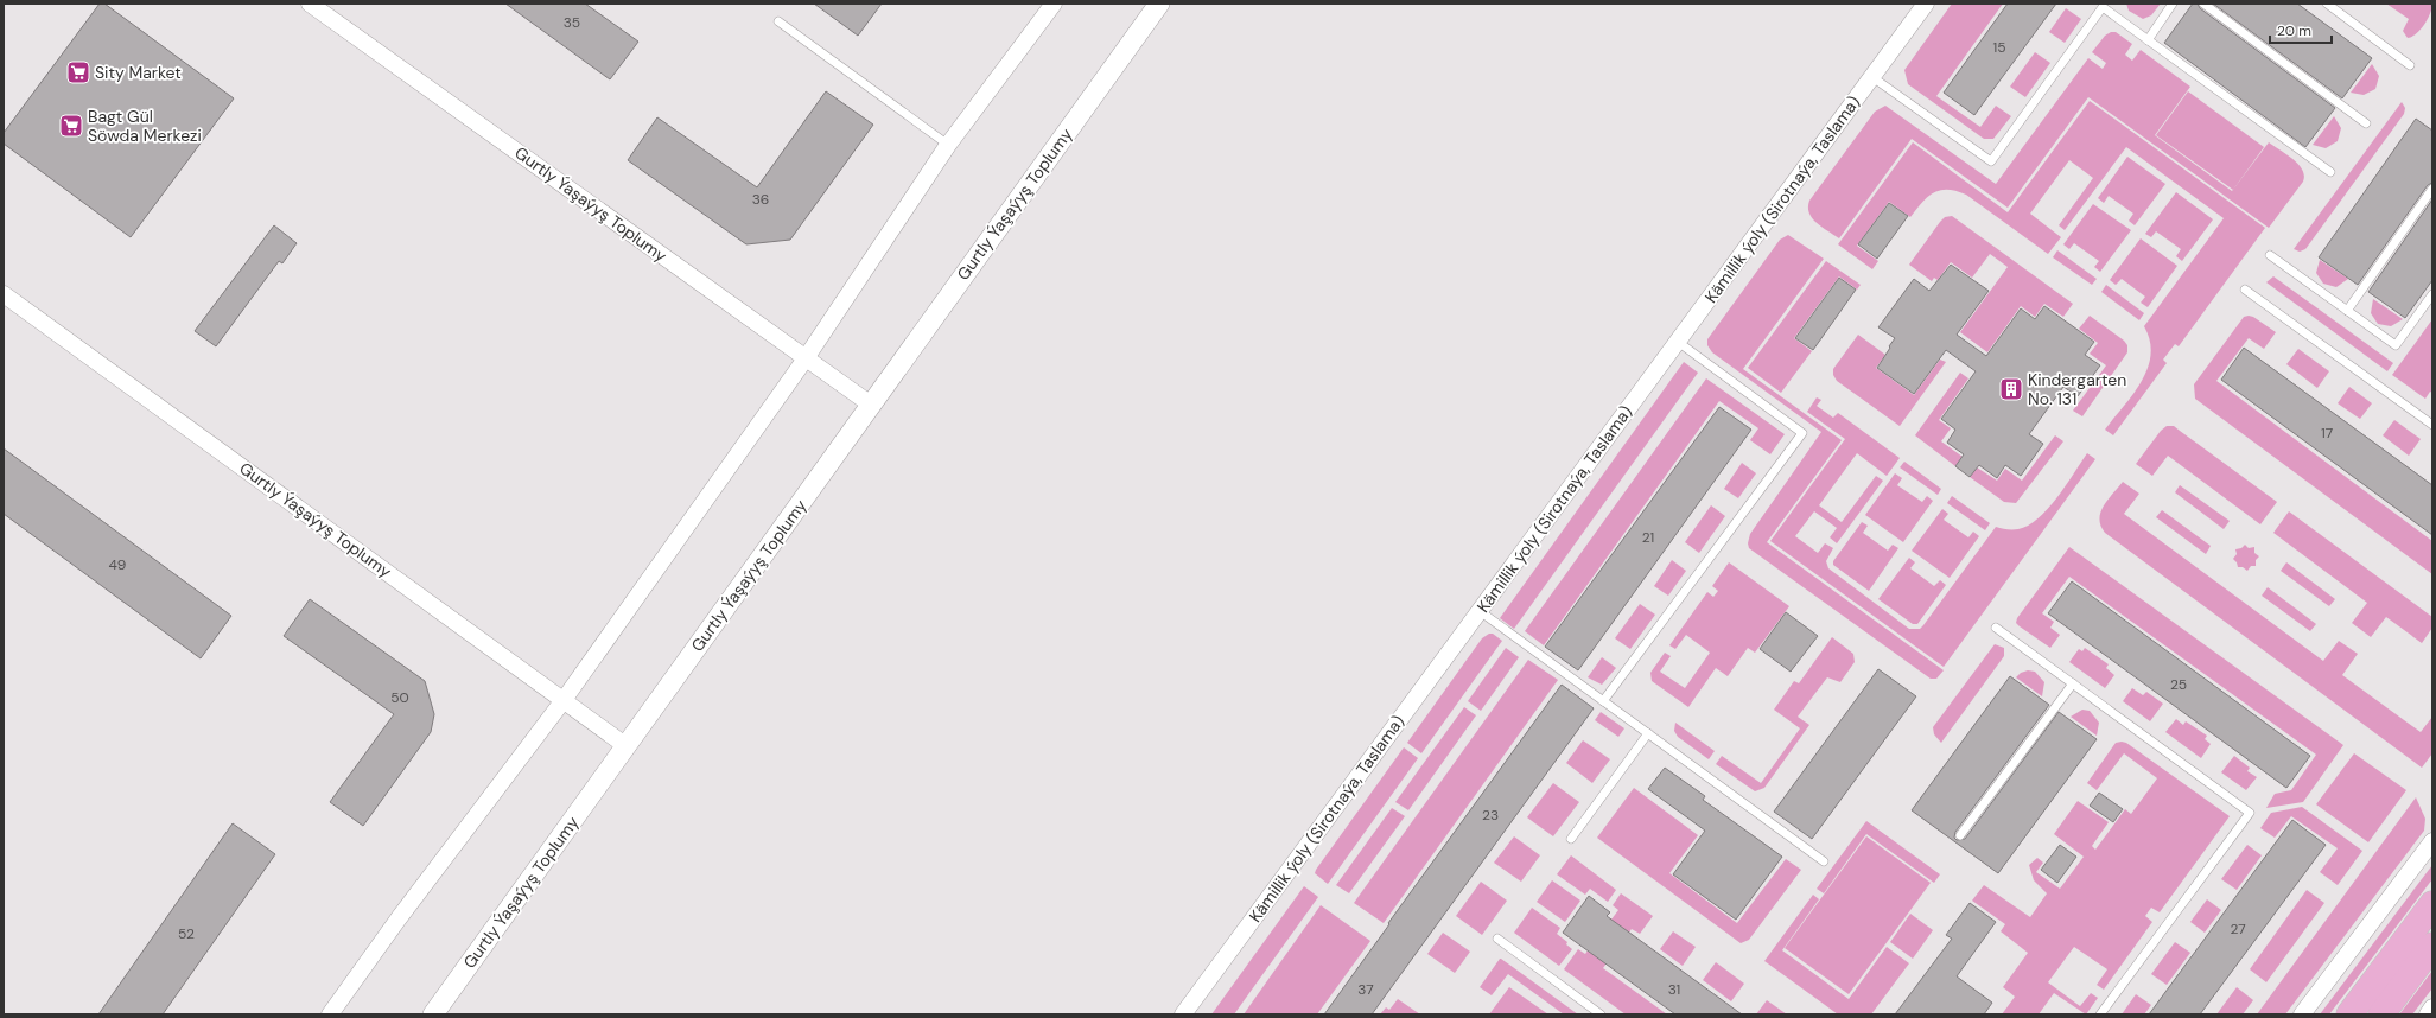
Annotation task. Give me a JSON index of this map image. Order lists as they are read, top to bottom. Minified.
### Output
{"streets":{"street":["Kämillik ýoly (Sirotnaýa, Taslama)","Gurtly Ýaşaýyş Toplumy"]},"places":{"supermarket":["Sity Market","Bagt Gül Söwda Merkezi"],"building":["Kindergarten No. 131"]},"house_numbers":["35","15","36","17","21","49","25","50","23","27","52","37","31"],"scale_bar":"20 m"}
